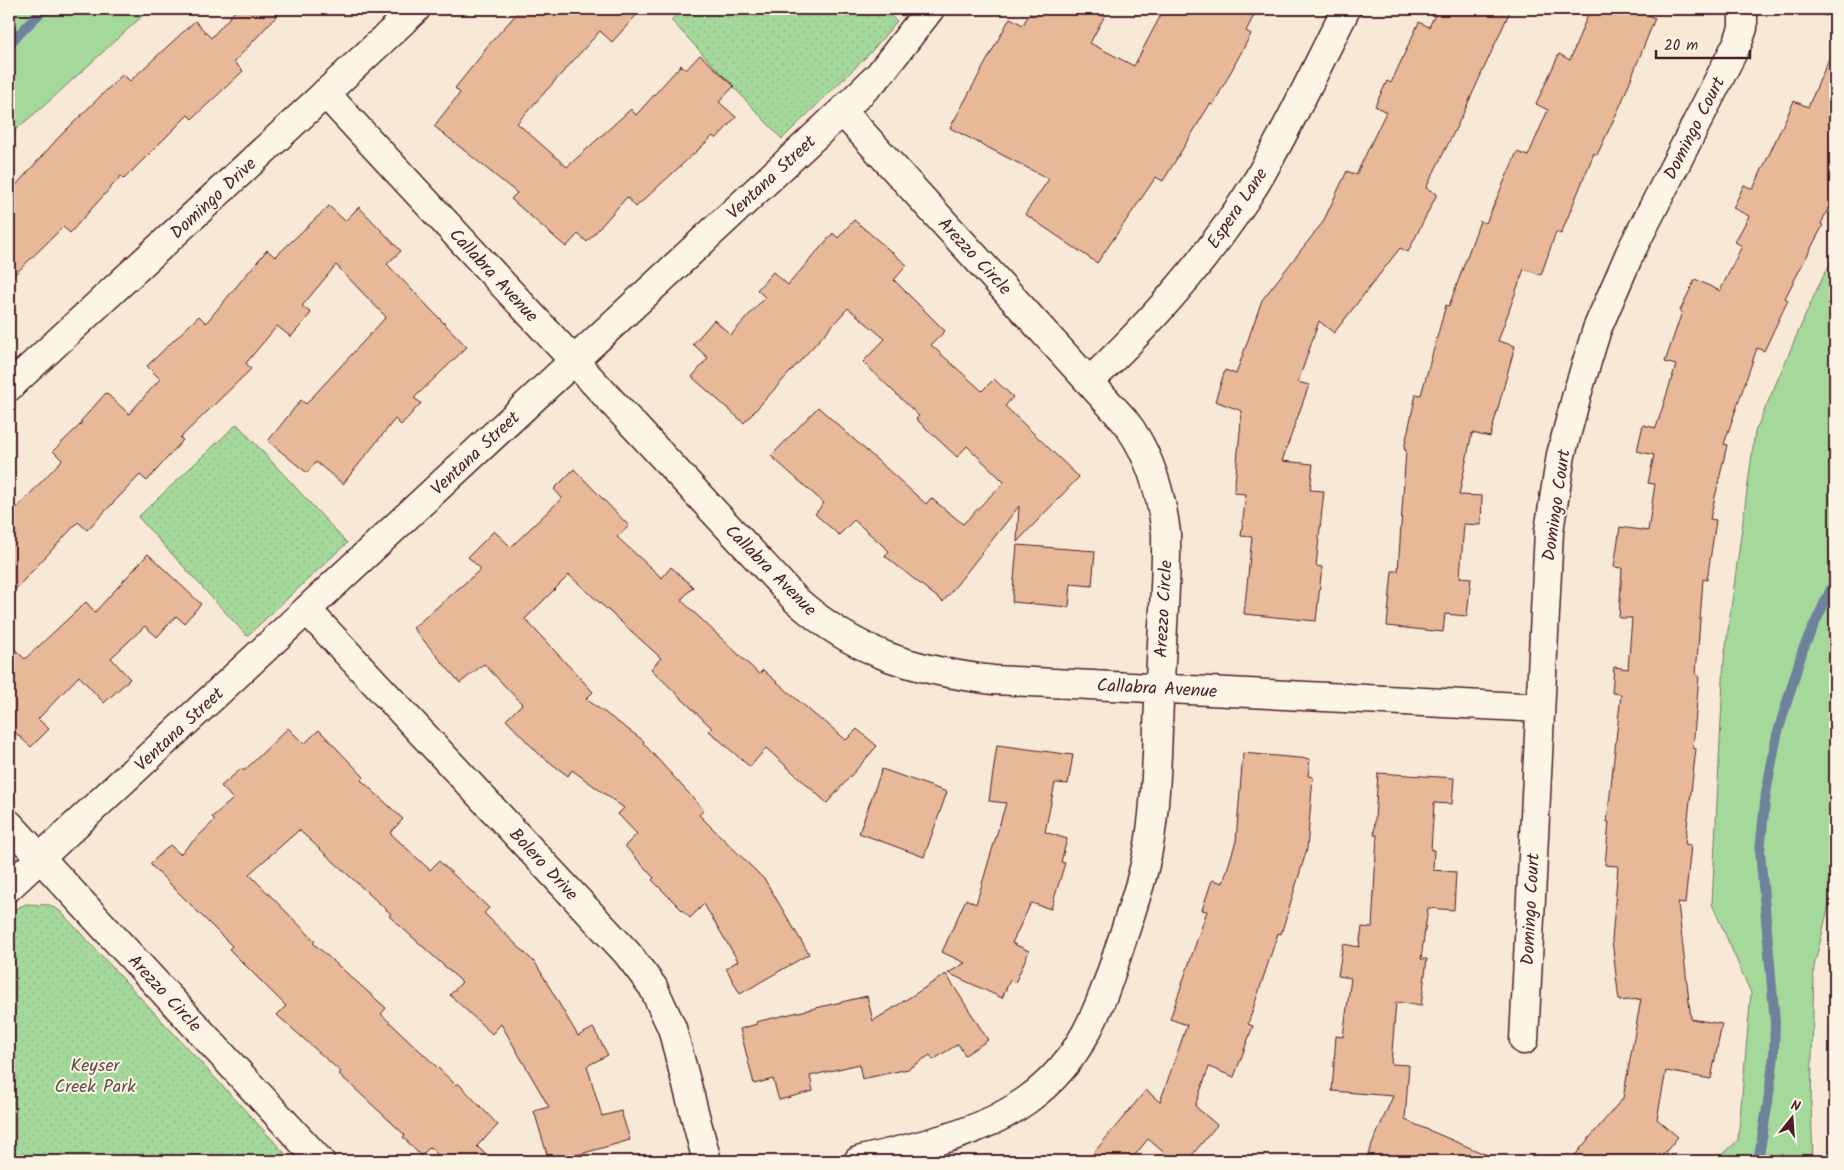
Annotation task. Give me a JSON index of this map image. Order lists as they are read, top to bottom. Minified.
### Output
{"streets":{"street":["Domingo Court","Ventana Street","Domingo Drive","Espera Lane","Arezzo Circle","Callabra Avenue","Bolero Drive"]},"crossings":[["Domingo Court","Callabra Avenue"],["Ventana Street","Arezzo Circle"],["Ventana Street","Callabra Avenue"],["Ventana Street","Bolero Drive"],["Domingo Drive","Callabra Avenue"],["Espera Lane","Arezzo Circle"],["Arezzo Circle","Callabra Avenue"]],"parks":["Keyser Creek Park"],"scale_bar":"20 m","north":"top"}
